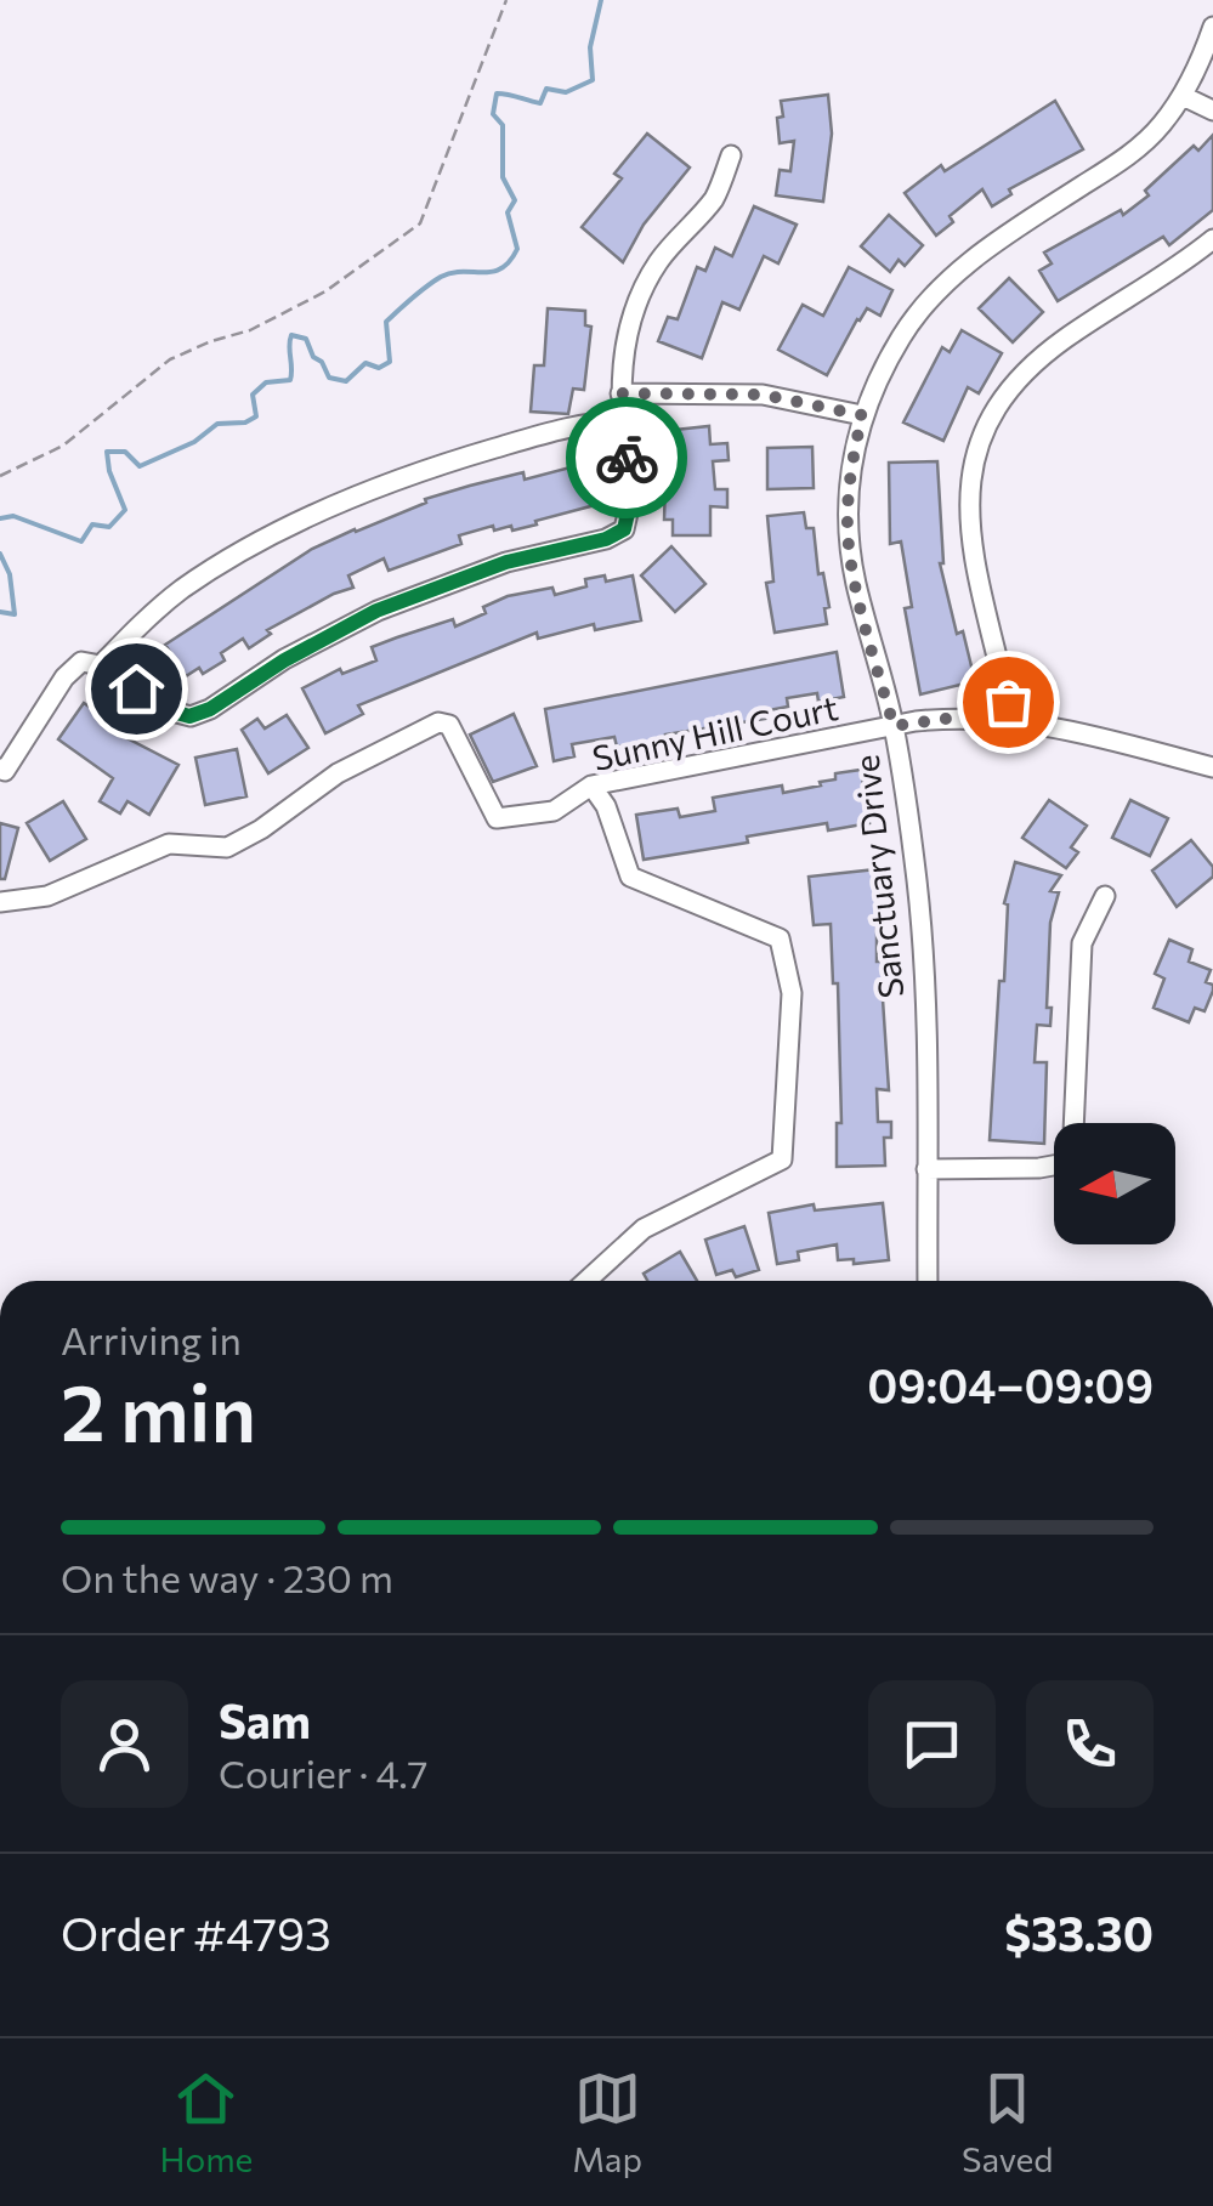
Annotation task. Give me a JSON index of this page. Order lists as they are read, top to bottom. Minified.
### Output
{"streets":{"street":["Sunny Hill Court","Sanctuary Drive"]},"crossings":[["Sunny Hill Court","Sanctuary Drive"]],"north":"left","page":{"heading":["2 min","Arriving in","09:04–09:09"],"panel":["Sam","Courier · 4.7","Order #4793","$33.30"],"bar":"On the way · 230 m","tabs":["Home","Map","Saved"]}}
